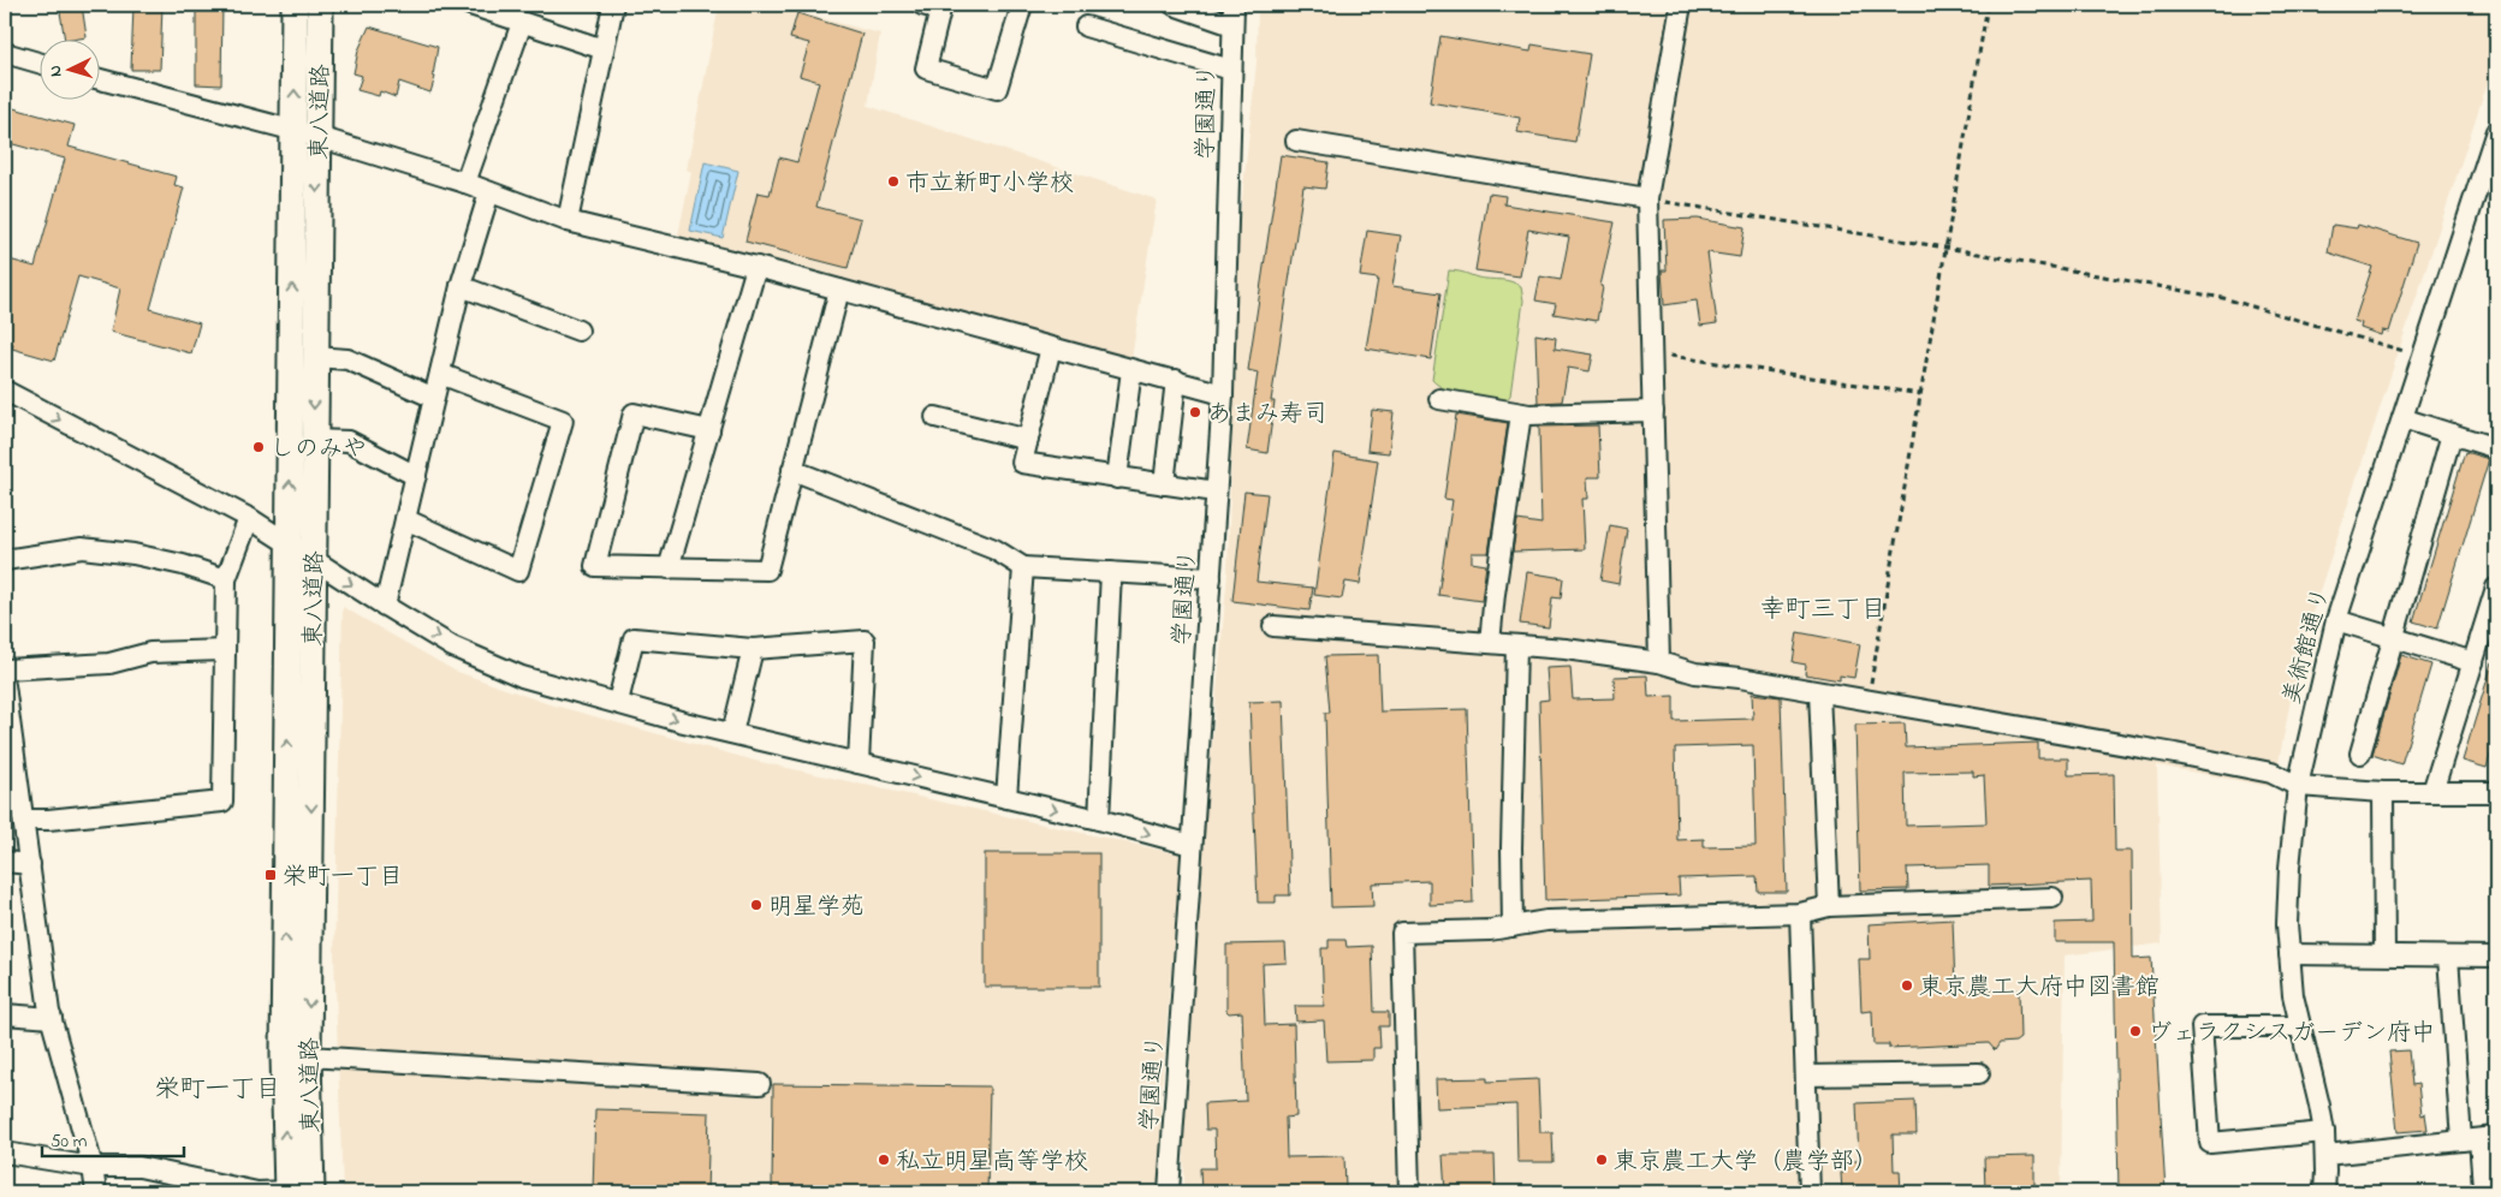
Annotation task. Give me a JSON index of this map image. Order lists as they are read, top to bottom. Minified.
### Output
{"streets":{"main road":["東八道路"],"street":["学園通り","美術館通り"]},"districts":["幸町三丁目","栄町一丁目"],"places":{"other":["市立新町小学校","あまみ寿司","しのみや","明星学苑","東京農工大府中図書館","ヴェラクシスガーデン府中","私立明星高等学校","東京農工大学（農学部）"],"transit":["栄町一丁目"]},"scale_bar":"50 m","north":"left"}
